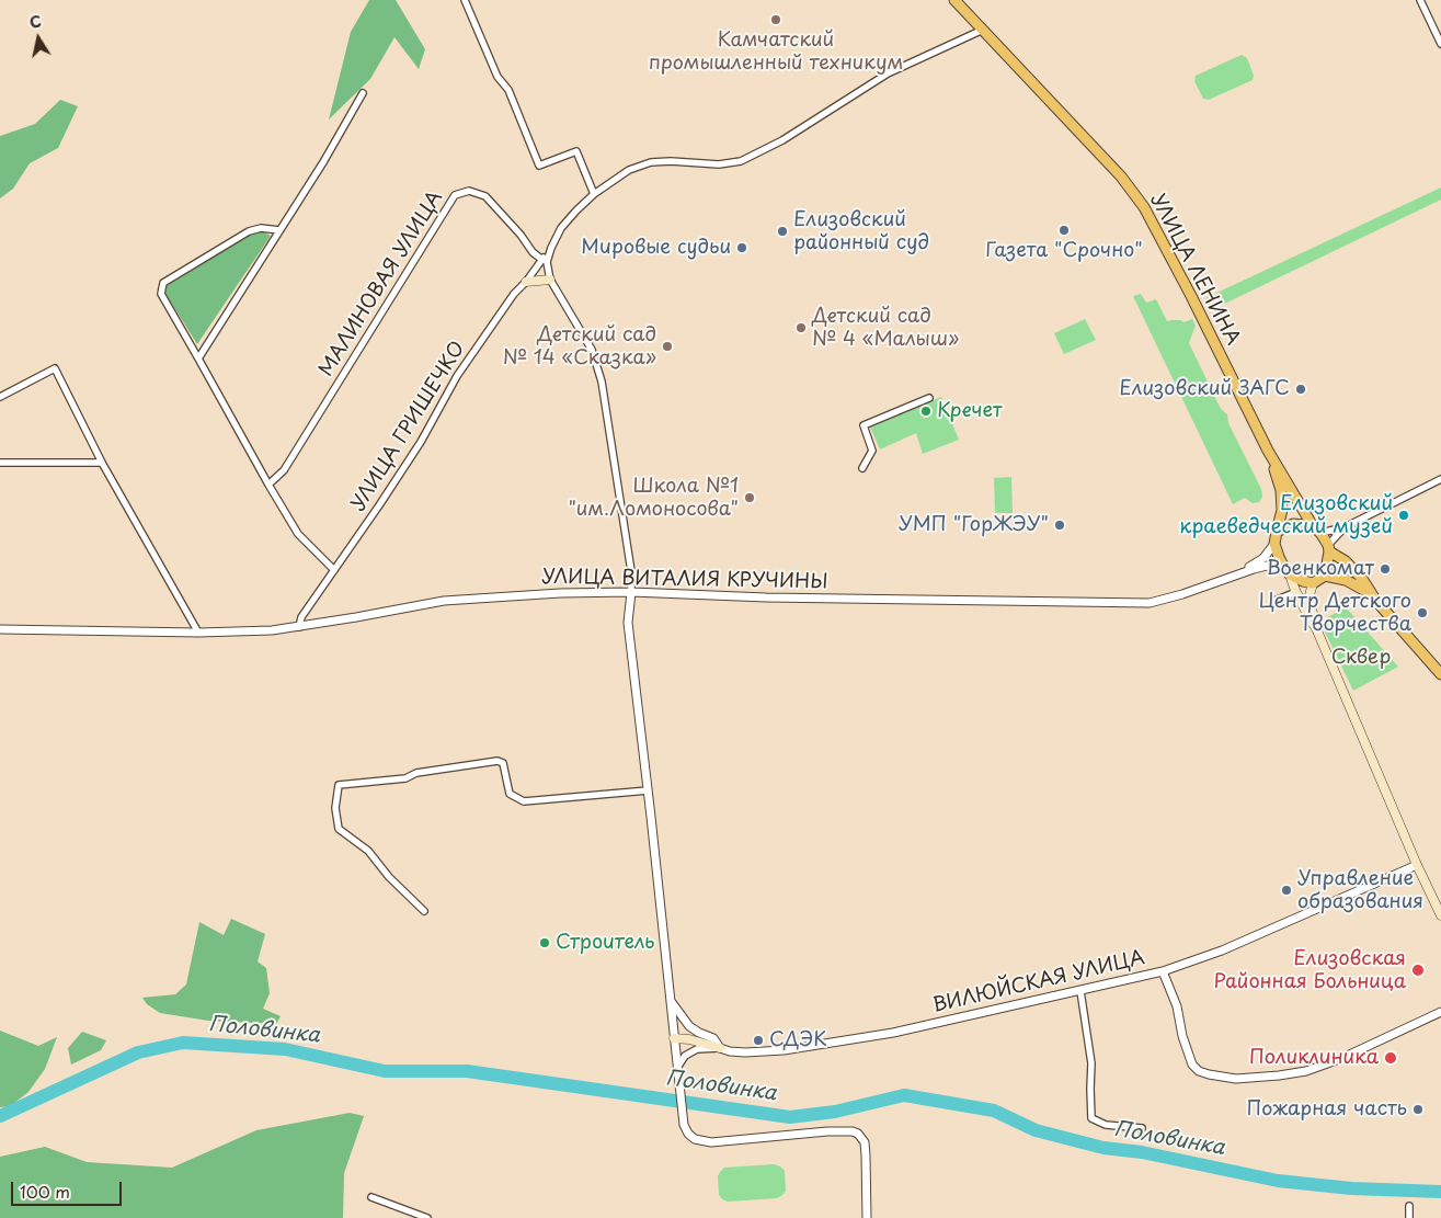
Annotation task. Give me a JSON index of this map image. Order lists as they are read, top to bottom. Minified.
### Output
{"streets":{"main road":["УЛИЦА ЛЕНИНА"],"street":["МАЛИНОВАЯ УЛИЦА","УЛИЦА ГРИШЕЧКО","УЛИЦА ВИТАЛИЯ КРУЧИНЫ","ВИЛЮЙСКАЯ УЛИЦА"]},"crossings":[["УЛИЦА ЛЕНИНА","УЛИЦА ГРИШЕЧКО"],["УЛИЦА ЛЕНИНА","УЛИЦА ВИТАЛИЯ КРУЧИНЫ"],["МАЛИНОВАЯ УЛИЦА","УЛИЦА ГРИШЕЧКО"],["УЛИЦА ГРИШЕЧКО","УЛИЦА ВИТАЛИЯ КРУЧИНЫ"]],"water":["Половинка"],"parks":["Сквер"],"places":["Камчатский промышленный техникум","Газета \"Срочно\"","Елизовский районный суд","Мировые судьи","Детский сад № 4 «Малыш»","Детский сад № 14 «Сказка»","Елизовский ЗАГС","Кречет","Школа №1 \"им.Ломоносова\"","Елизовский краеведческий музей","УМП \"ГорЖЭУ\"","Военкомат","Центр Детского Творчества","Управление образования","Строитель","Елизовская Районная Больница","СДЭК","Поликлиника","Пожарная часть"],"scale_bar":"100 m","north":"top"}
